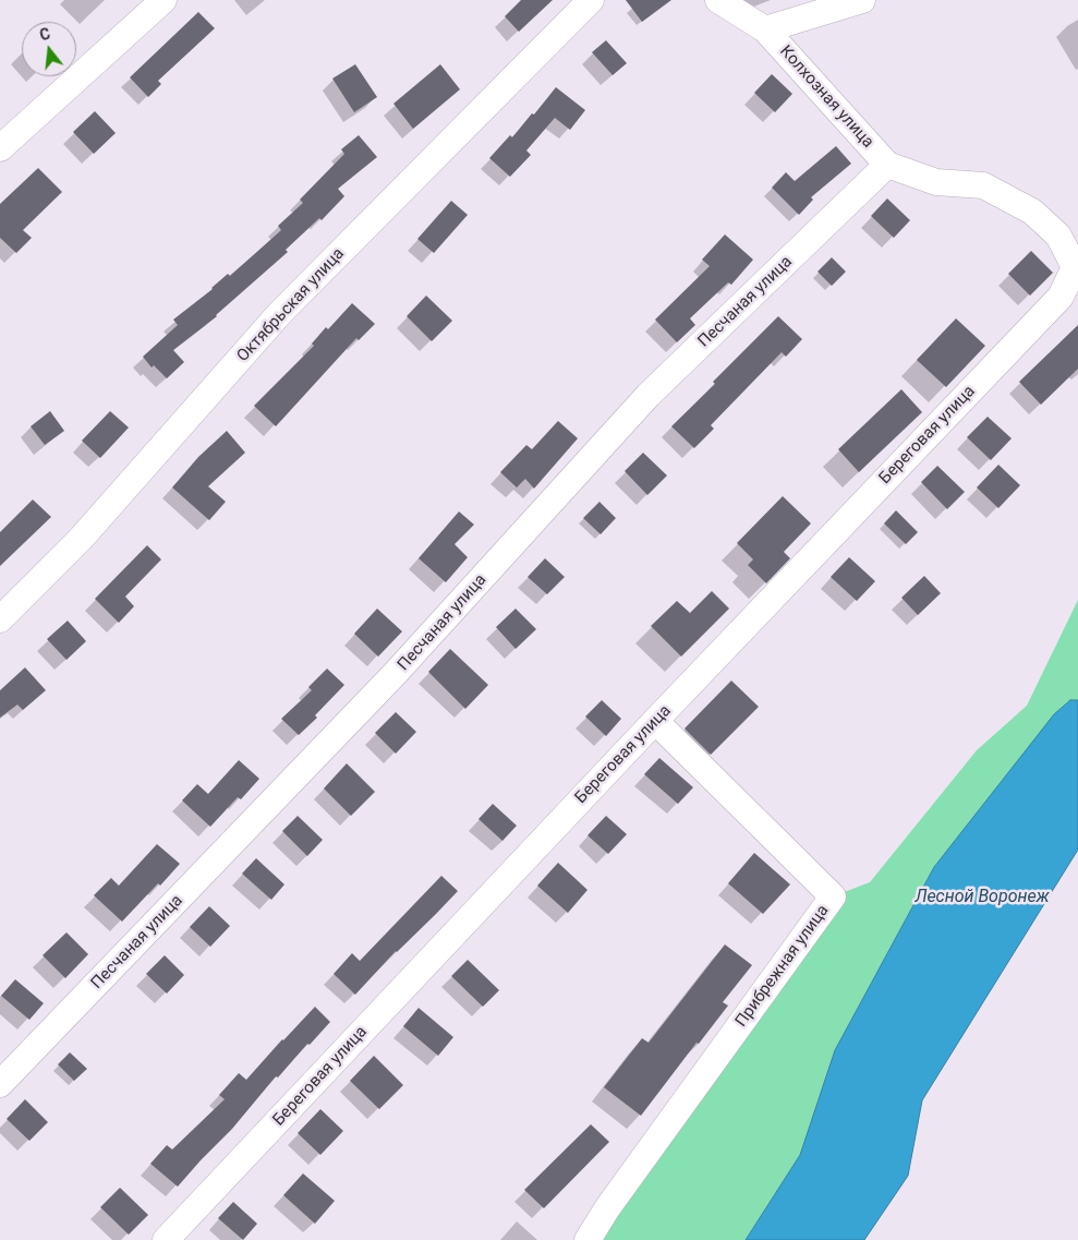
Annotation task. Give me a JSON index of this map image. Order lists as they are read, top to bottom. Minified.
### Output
{"streets":{"street":["Колхозная улица","Песчаная улица","Октябрьская улица","Береговая улица","Прибрежная улица"]},"crossings":[["Колхозная улица","Песчаная улица"],["Колхозная улица","Береговая улица"],["Песчаная улица","Береговая улица"],["Береговая улица","Прибрежная улица"]],"water":["Лесной Воронеж"],"north":"top"}
